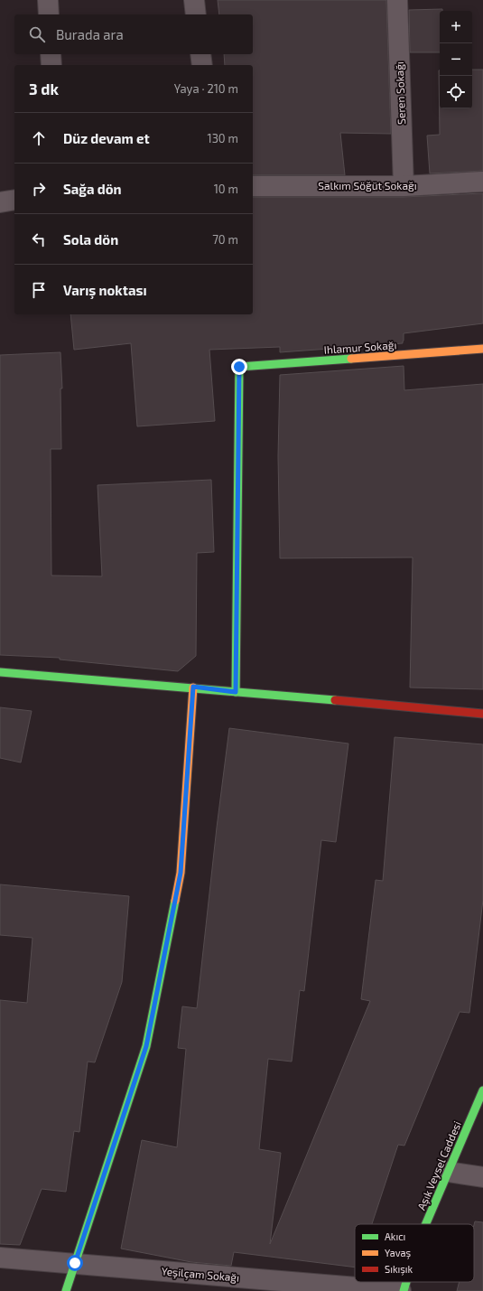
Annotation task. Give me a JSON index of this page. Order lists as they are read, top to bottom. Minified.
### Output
{"streets":{"street":["Seren Sokağı","Salkım Söğüt Sokağı","Ihlamur Sokağı","Aşık Veysel Caddesi","Yeşilçam Sokağı"]},"crossings":[["Seren Sokağı","Salkım Söğüt Sokağı"],["Aşık Veysel Caddesi","Yeşilçam Sokağı"]],"legend":["Akıcı","Yavaş","Sıkışık"],"page":{"map_buttons":["+","−"],"search":"Burada ara","heading":["3 dk","Yaya · 210 m"],"list":[["Düz devam et","130 m"],["Sağa dön","10 m"],["Sola dön","70 m"],"Varış noktası"]}}
